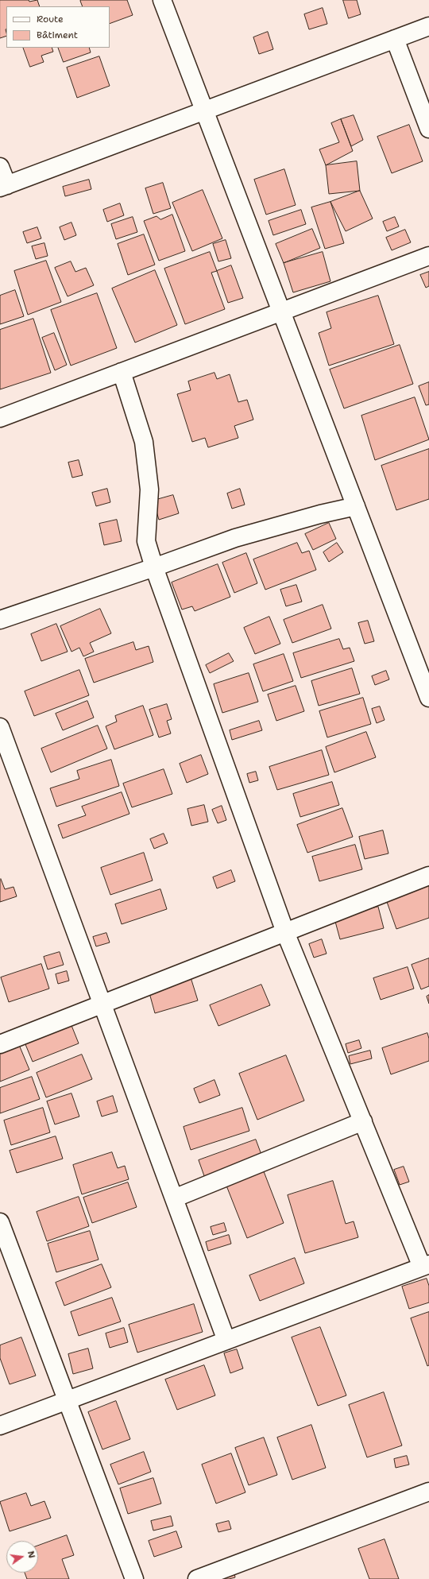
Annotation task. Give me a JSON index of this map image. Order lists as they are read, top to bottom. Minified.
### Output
{"legend":["Route","Bâtiment"],"north":"right"}
